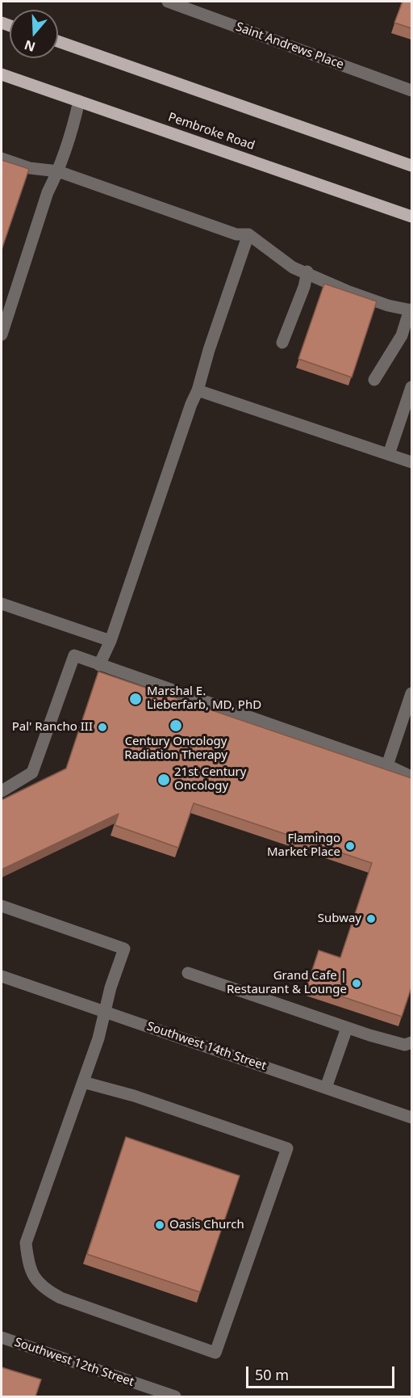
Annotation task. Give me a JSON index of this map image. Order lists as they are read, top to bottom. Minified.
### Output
{"streets":{"main road":["Pembroke Road"],"street":["Saint Andrews Place","Southwest 14th Street","Southwest 12th Street"]},"places":["Marshal E. Lieberfarb, MD, PhD","Century Oncology Radiation Therapy","Pal' Rancho III","21st Century Oncology","Flamingo Market Place","Subway","Grand Cafe | Restaurant & Lounge","Oasis Church"],"scale_bar":"50 m","north":"bottom"}
